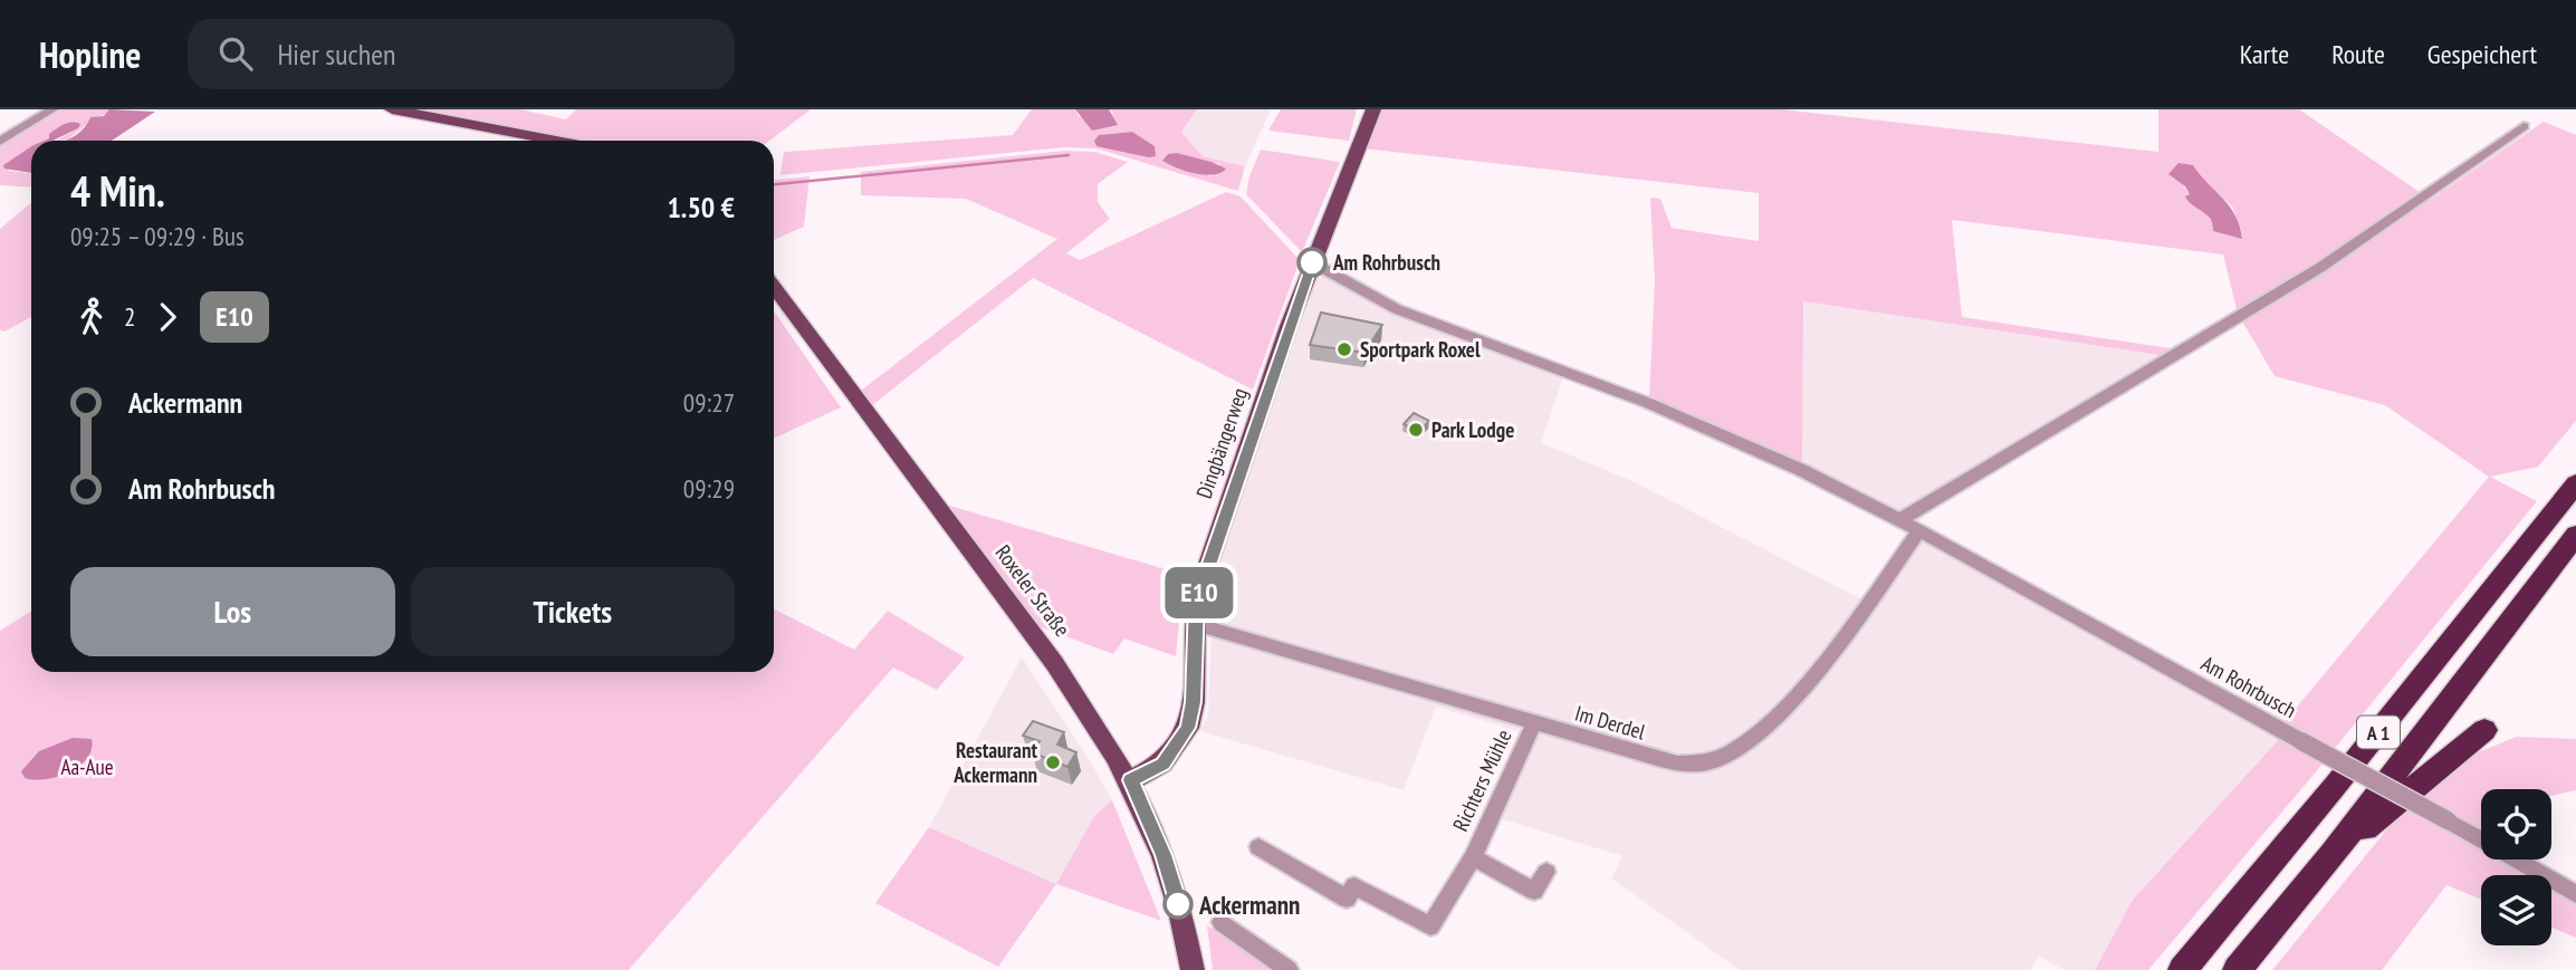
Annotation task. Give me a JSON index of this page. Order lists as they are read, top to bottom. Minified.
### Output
{"streets":{"highway":["A 1"],"main road":["Dingbängerweg","Roxeler Straße"],"street":["Am Rohrbusch","Im Derdel","Richters Mühle"]},"crossings":[["Dingbängerweg","Roxeler Straße"],["Dingbängerweg","Am Rohrbusch"],["Dingbängerweg","Im Derdel"],["Am Rohrbusch","Im Derdel"],["Im Derdel","Richters Mühle"]],"parks":["Aa-Aue"],"places":["Am Rohrbusch","Sportpark Roxel","Park Lodge","Restaurant Ackermann","Ackermann"],"lines":["bus line E10"],"page":{"header":"Hopline","search":"Hier suchen","nav":["Karte","Route","Gespeichert"],"on_map":"E10","heading":["4 Min.","09:25 – 09:29 · Bus","1.50 €"],"legs":["2","E10"],"list":[{"name":"Ackermann","value":"09:27"},{"name":"Am Rohrbusch","value":"09:29"}],"buttons":["Los","Tickets"]}}
